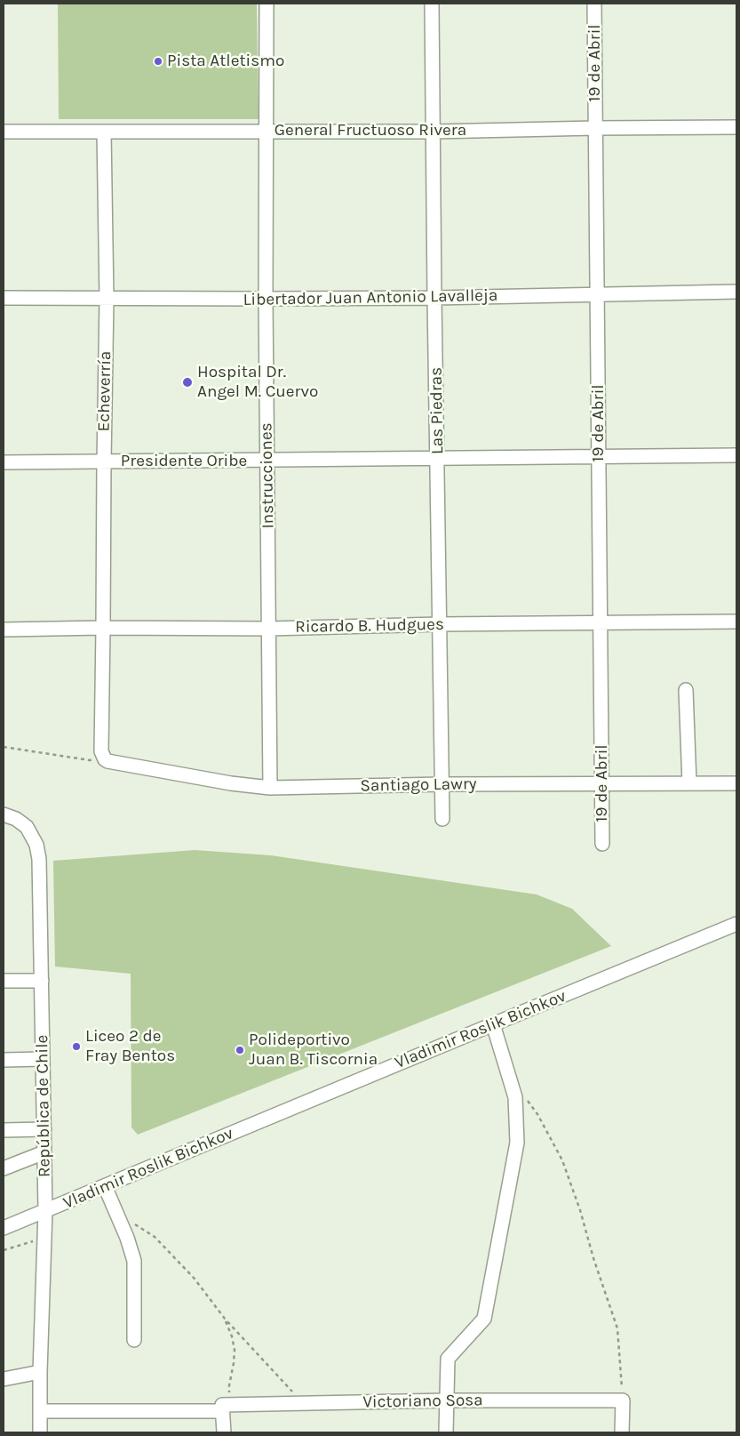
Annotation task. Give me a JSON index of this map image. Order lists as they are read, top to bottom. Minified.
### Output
{"streets":{"street":["19 de Abril","General Fructuoso Rivera","Libertador Juan Antonio Lavalleja","Echeverría","Las Piedras","Presidente Oribe","Instrucciones","Ricardo B. Hudgues","Santiago Lawry","Vladimir Roslik Bichkov","República de Chile","Victoriano Sosa"]},"crossings":[["19 de Abril","General Fructuoso Rivera"],["19 de Abril","Libertador Juan Antonio Lavalleja"],["19 de Abril","Presidente Oribe"],["19 de Abril","Ricardo B. Hudgues"],["19 de Abril","Santiago Lawry"],["General Fructuoso Rivera","Echeverría"],["General Fructuoso Rivera","Las Piedras"],["General Fructuoso Rivera","Instrucciones"],["Libertador Juan Antonio Lavalleja","Echeverría"],["Libertador Juan Antonio Lavalleja","Las Piedras"],["Libertador Juan Antonio Lavalleja","Instrucciones"],["Echeverría","Presidente Oribe"],["Echeverría","Ricardo B. Hudgues"],["Echeverría","Santiago Lawry"],["Las Piedras","Presidente Oribe"],["Las Piedras","Ricardo B. Hudgues"],["Las Piedras","Santiago Lawry"],["Presidente Oribe","Instrucciones"],["Instrucciones","Ricardo B. Hudgues"],["Instrucciones","Santiago Lawry"],["Vladimir Roslik Bichkov","República de Chile"],["República de Chile","Victoriano Sosa"]],"places":["Pista Atletismo","Hospital Dr. Angel M. Cuervo","Liceo 2 de Fray Bentos","Polideportivo Juan B. Tiscornia"]}
